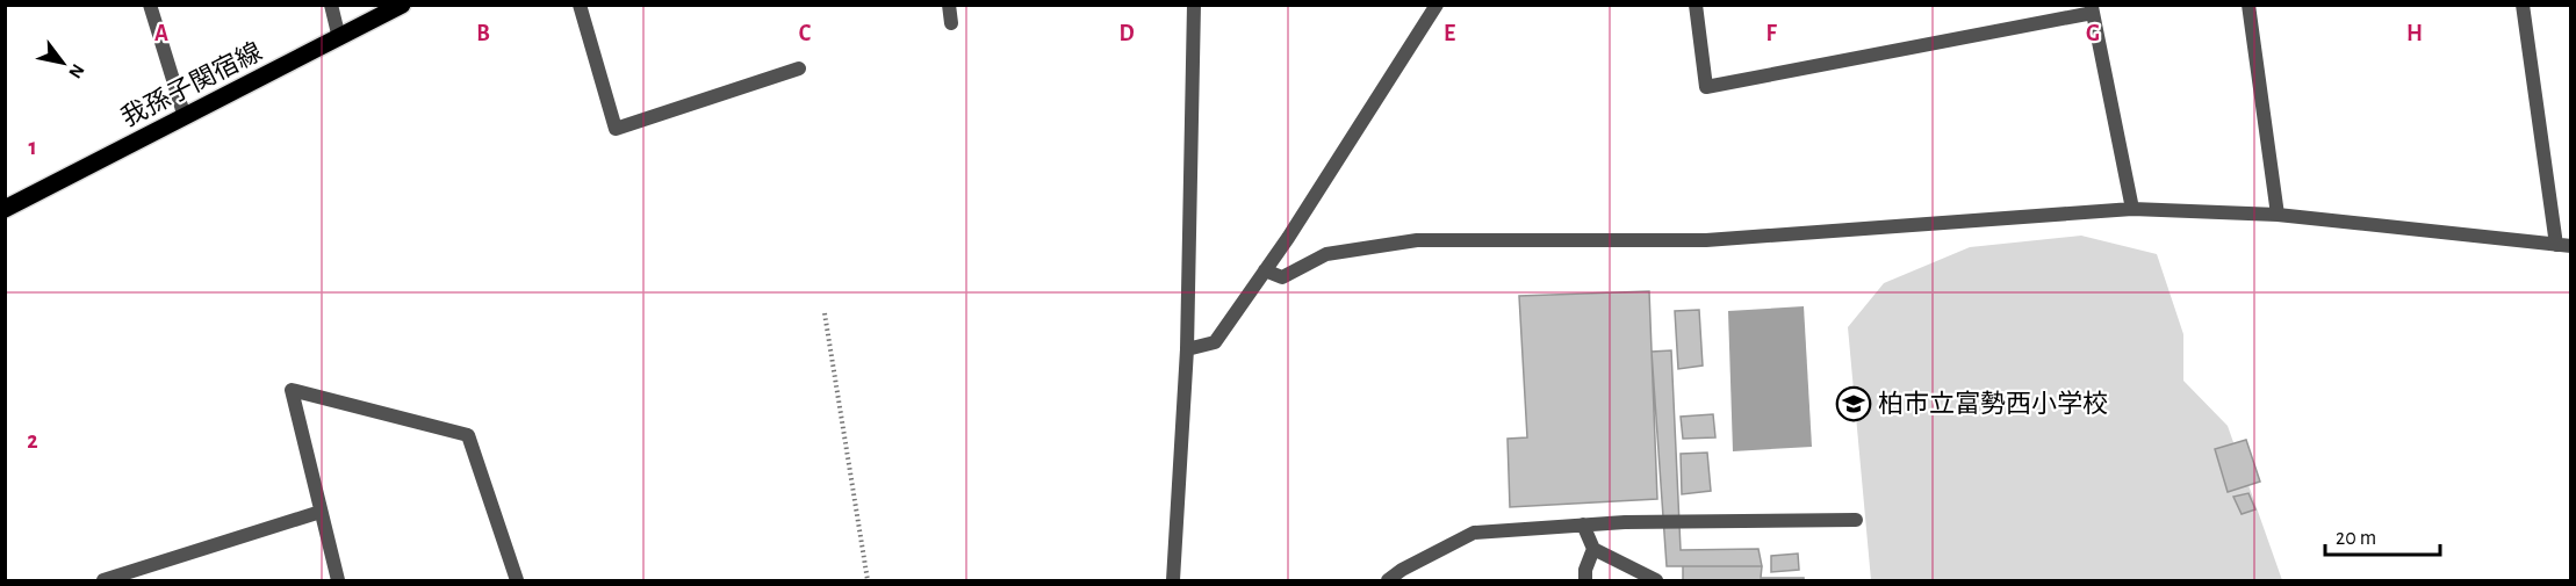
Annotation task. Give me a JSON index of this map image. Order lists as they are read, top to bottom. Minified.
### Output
{"streets":{"main road":["我孫子関宿線"]},"places":{"school or university":["柏市立富勢西小学校"]},"scale_bar":"20 m","north":"bottom right","grid":{"columns":["A","B","C","D","E","F","G","H"],"rows":["1","2"]}}
